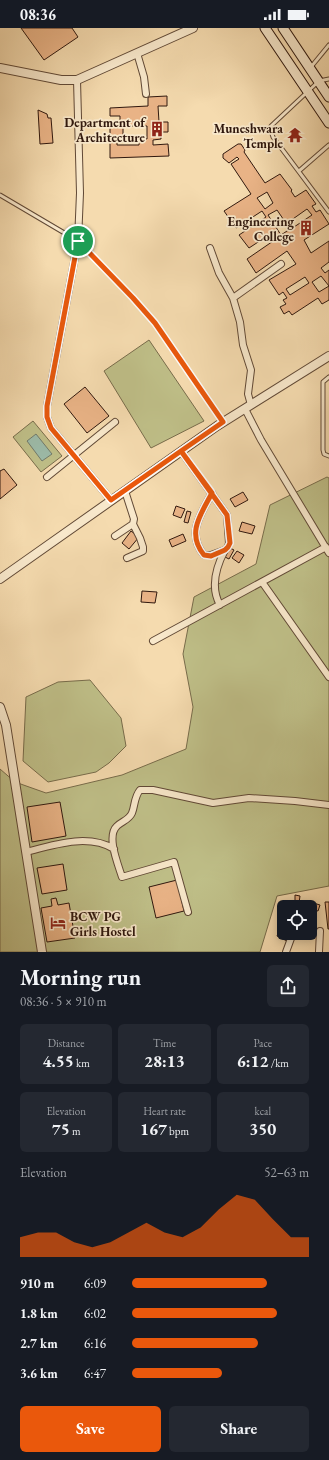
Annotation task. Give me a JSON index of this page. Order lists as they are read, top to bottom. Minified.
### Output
{"places":{"building":["Department of Architecture","Engineering College"],"temple":["Muneshwara Temple"],"hotel":["BCW PG Girls Hostel"]},"page":{"status":"08:36","heading":["Morning run","08:36 · 5 × 910 m"],"stats":[["Distance","4.55 km"],["Time","28:13"],["Pace","6:12 /km"],["Elevation","75 m"],["Heart rate","167 bpm"],["kcal","350"]],"chart":["Elevation","52–63 m"],"list":[{"name":"910 m","note":"6:09"},{"name":"1.8 km","note":"6:02"},{"name":"2.7 km","note":"6:16"},{"name":"3.6 km","note":"6:47"}],"buttons":["Save","Share"]}}
